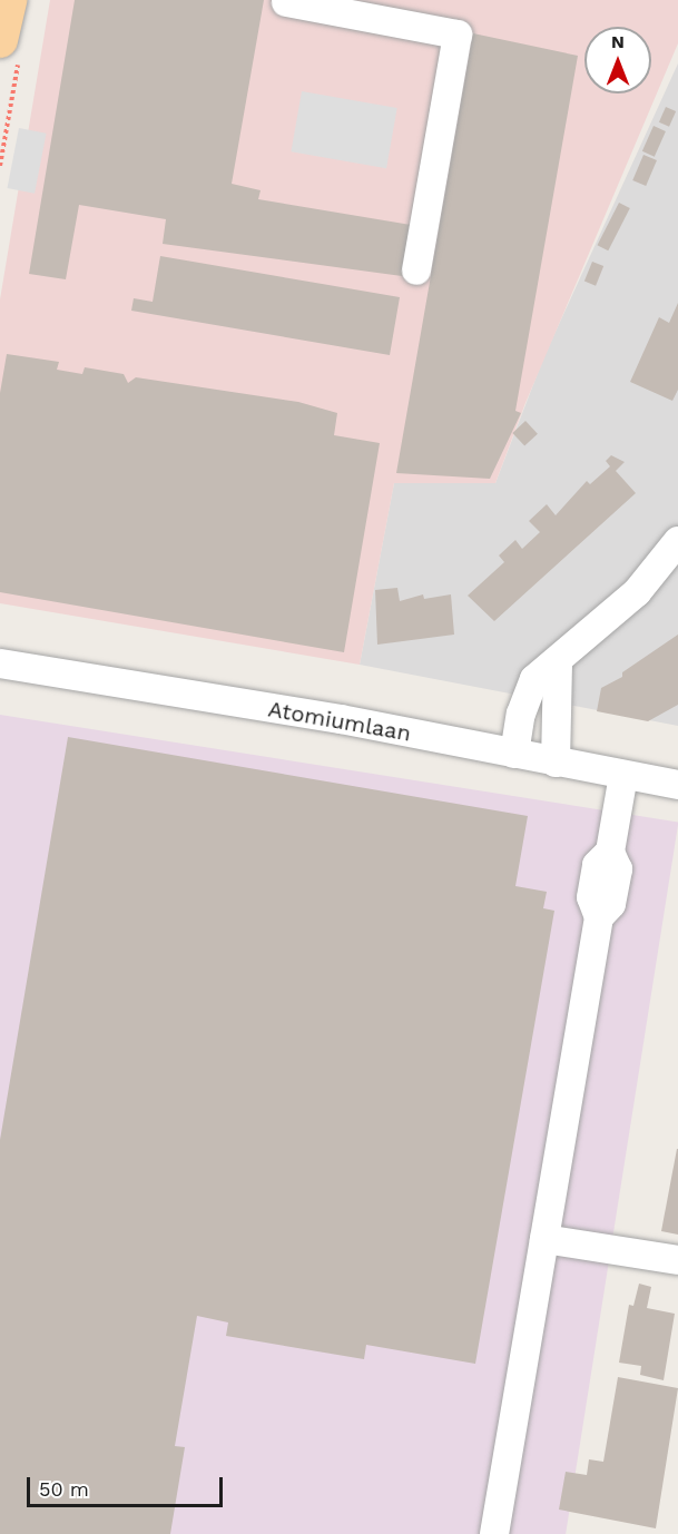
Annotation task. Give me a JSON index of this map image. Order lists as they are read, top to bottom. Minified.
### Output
{"streets":{"street":["Atomiumlaan"]},"scale_bar":"50 m","north":"top"}
